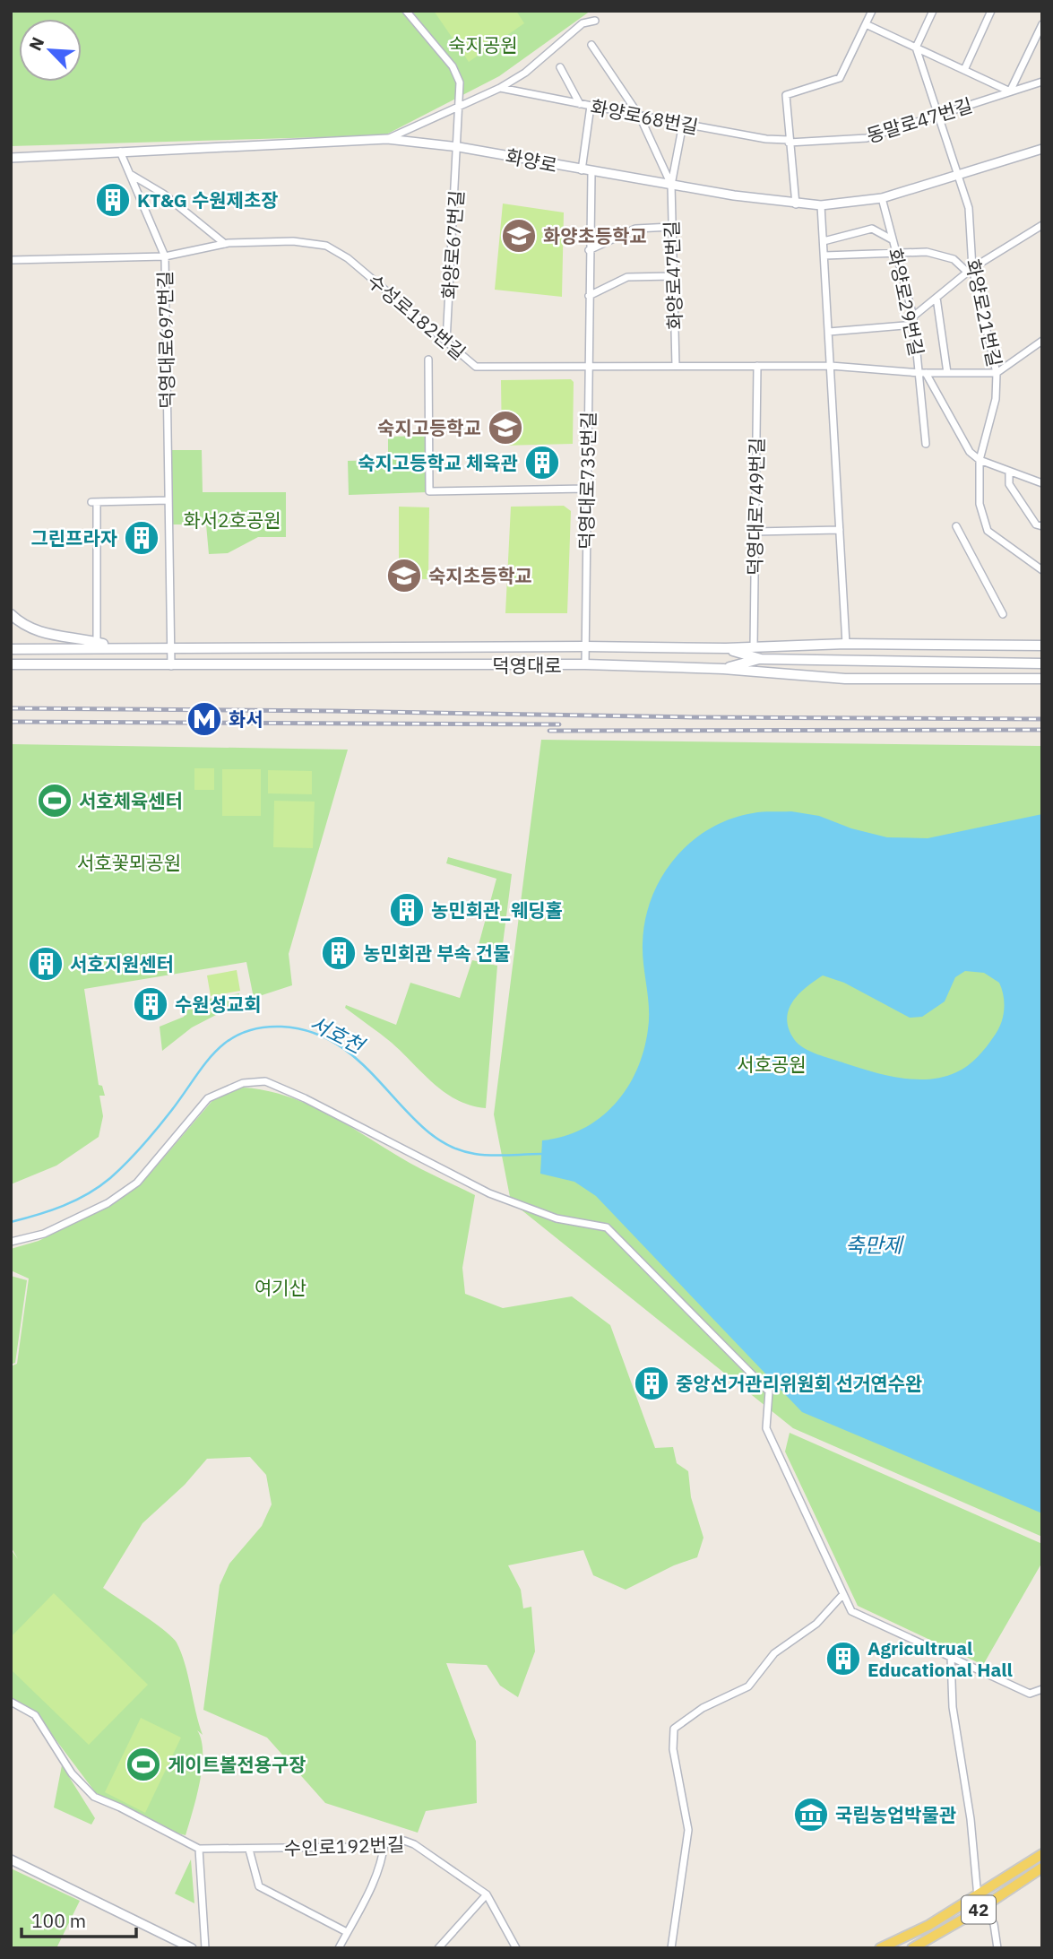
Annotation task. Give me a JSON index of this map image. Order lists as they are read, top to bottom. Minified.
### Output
{"streets":{"main road":["덕영대로","42"],"street":["화양로68번길","동말로47번길","화양로","화양로67번길","화양로47번길","화양로29번길","화양로21번길","수성로182번길","덕영대로697번길","덕영대로735번길","덕영대로749번길","수인로192번길"]},"crossings":[["화양로68번길","동말로47번길"],["동말로47번길","화양로21번길"],["화양로","화양로67번길"],["화양로","화양로47번길"],["화양로","화양로29번길"],["화양로","화양로21번길"],["화양로","덕영대로697번길"],["화양로","덕영대로735번길"],["화양로67번길","수성로182번길"],["화양로47번길","수성로182번길"],["화양로29번길","수성로182번길"],["화양로21번길","수성로182번길"],["수성로182번길","덕영대로697번길"],["수성로182번길","덕영대로735번길"],["수성로182번길","덕영대로749번길"],["덕영대로697번길","덕영대로"],["덕영대로735번길","덕영대로"],["덕영대로749번길","덕영대로"]],"water":["서호천","축만제"],"parks":["숙지공원","화서2호공원","서호꽃뫼공원","서호공원","여기산"],"places":{"building":["KT&G 수원제초장","숙지고등학교 체육관","그린프라자","농민회관_웨딩홀","농민회관 부속 건물","서호지원센터","수원성교회","중앙선거관리위원회 선거연수완","Agricultrual Educational Hall"],"school or university":["화양초등학교","숙지고등학교","숙지초등학교"],"metro station":["화서"],"sports":["서호체육센터","게이트볼전용구장"],"museum":["국립농업박물관"]},"scale_bar":"100 m","north":"top left"}
